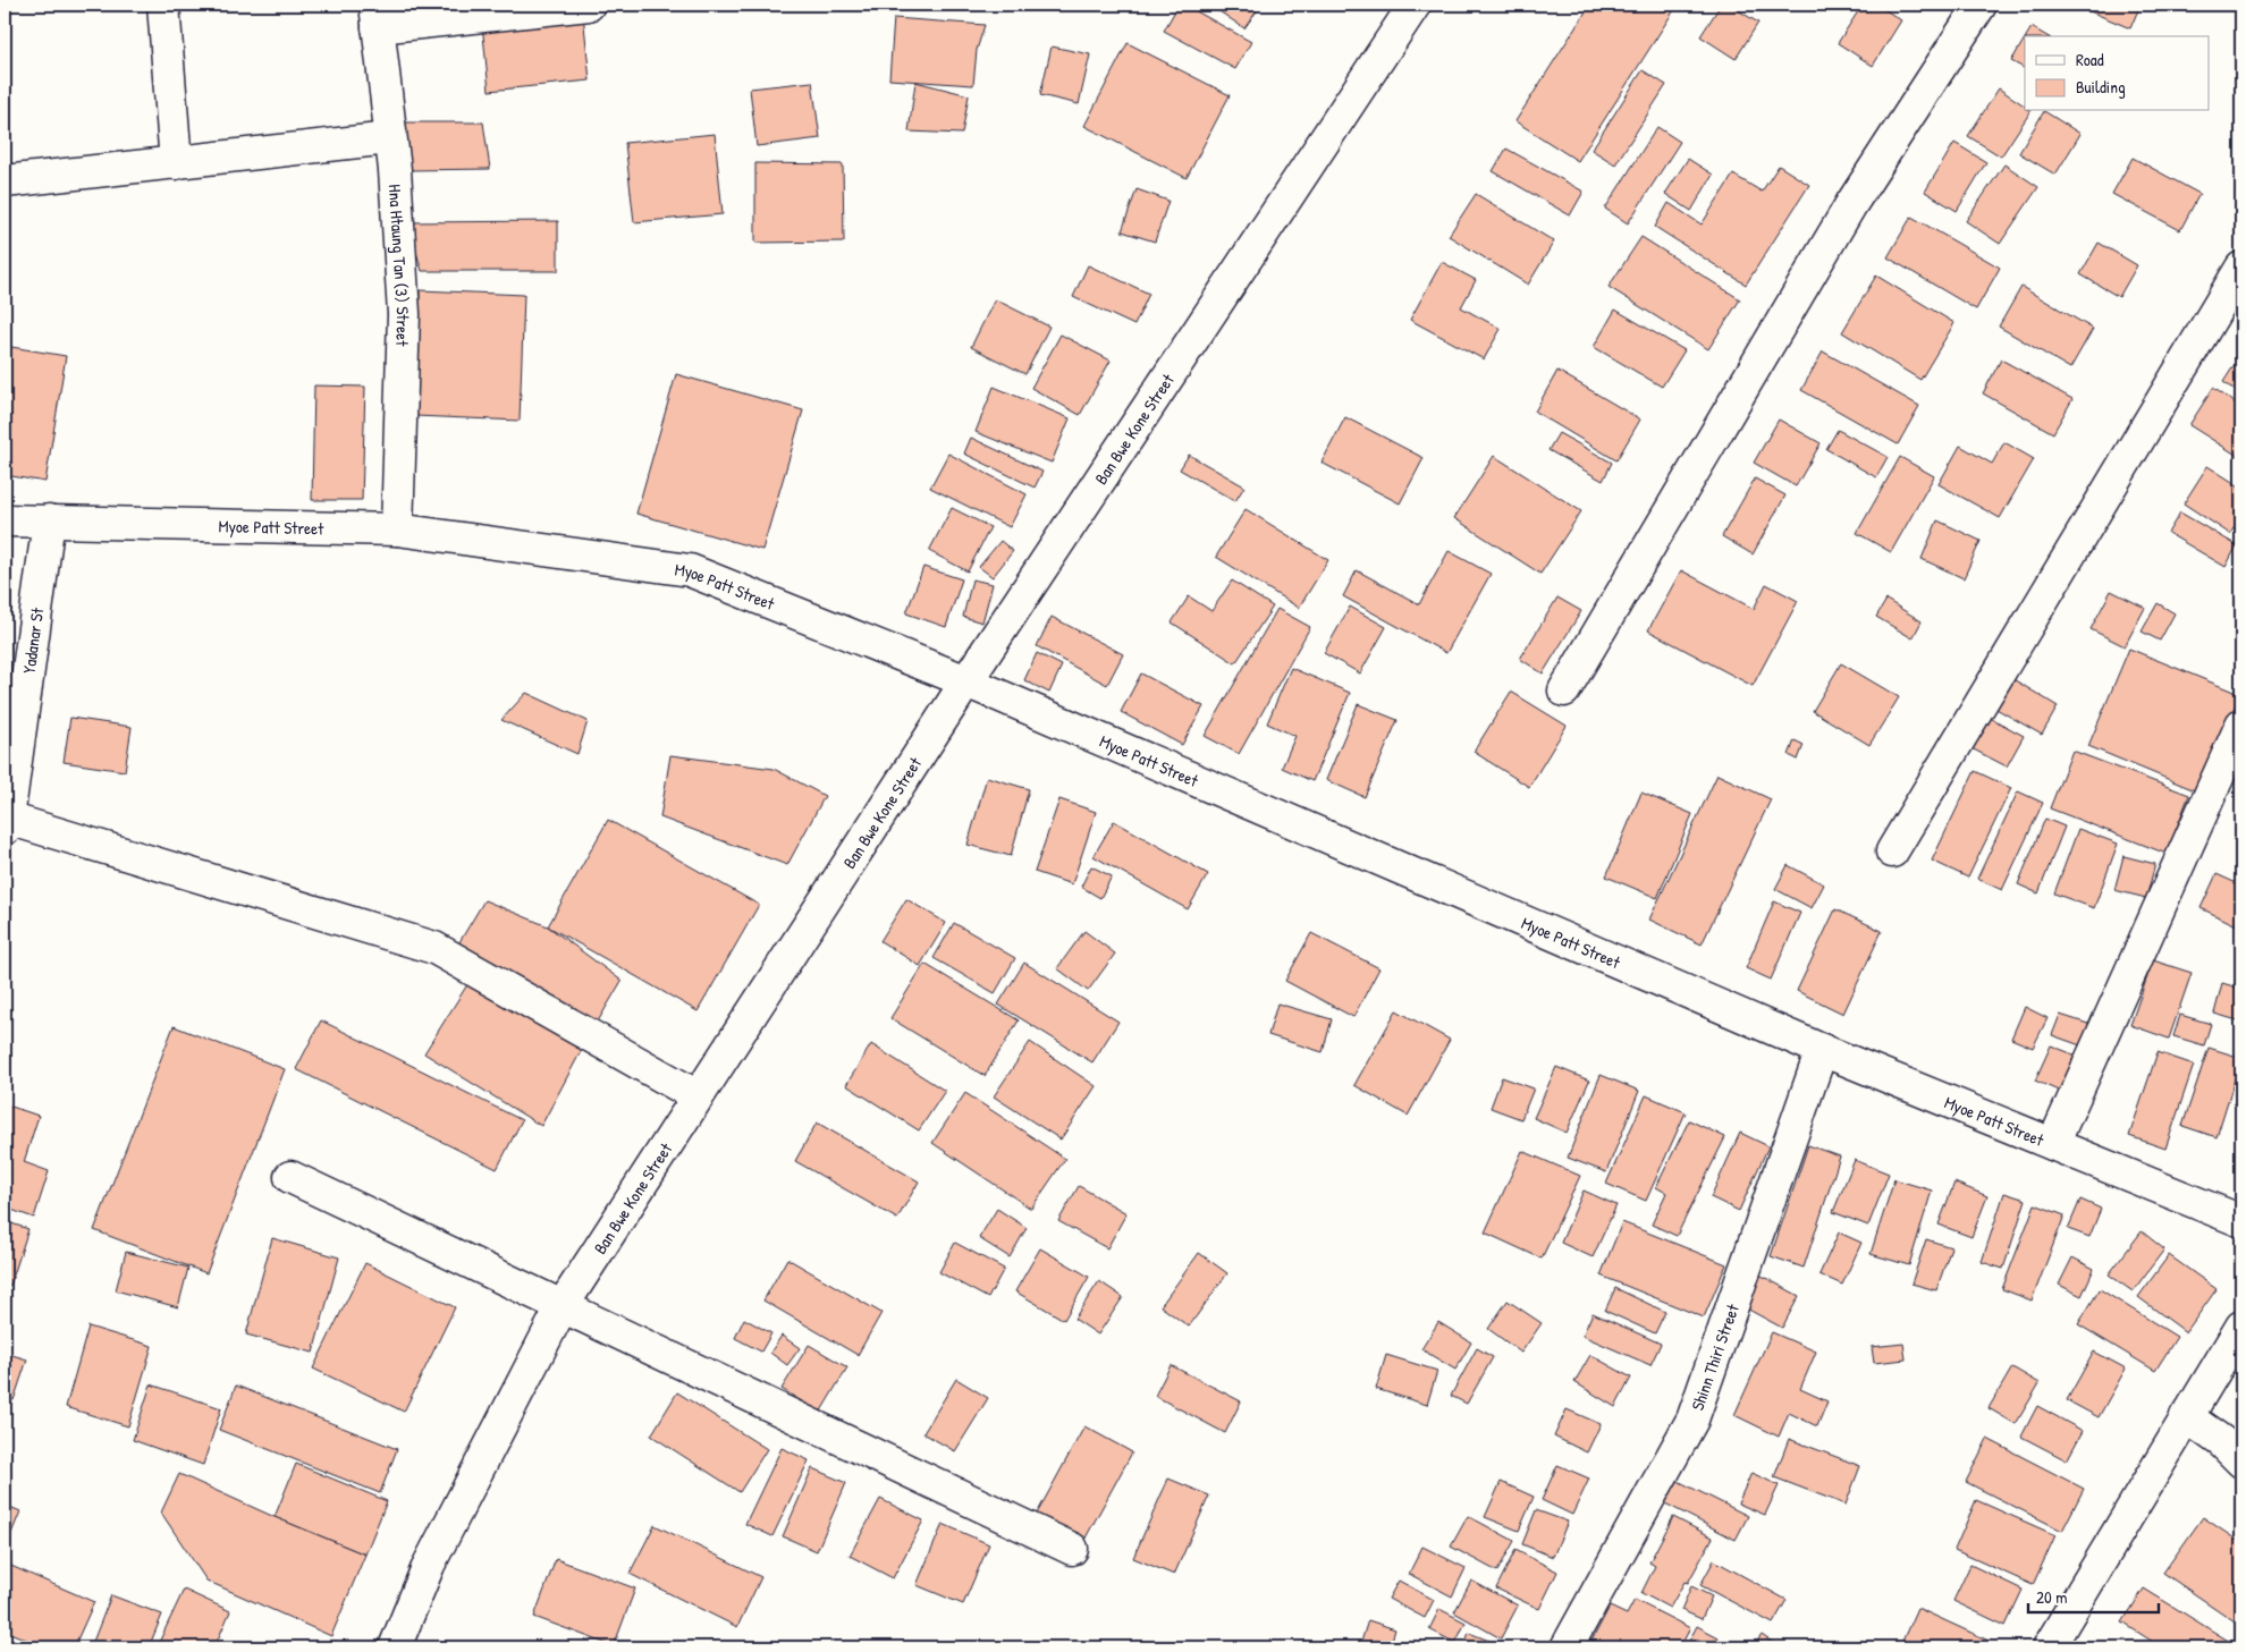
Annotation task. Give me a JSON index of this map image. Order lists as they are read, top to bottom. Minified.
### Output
{"streets":{"street":["Hna Htaung Tan (3) Street","Ban Bwe Kone Street","Myoe Patt Street","Yadanar St","Shinn Thiri Street"]},"crossings":[["Hna Htaung Tan (3) Street","Myoe Patt Street"],["Ban Bwe Kone Street","Myoe Patt Street"],["Myoe Patt Street","Yadanar St"],["Myoe Patt Street","Shinn Thiri Street"]],"legend":["Road","Building"],"scale_bar":"20 m"}
